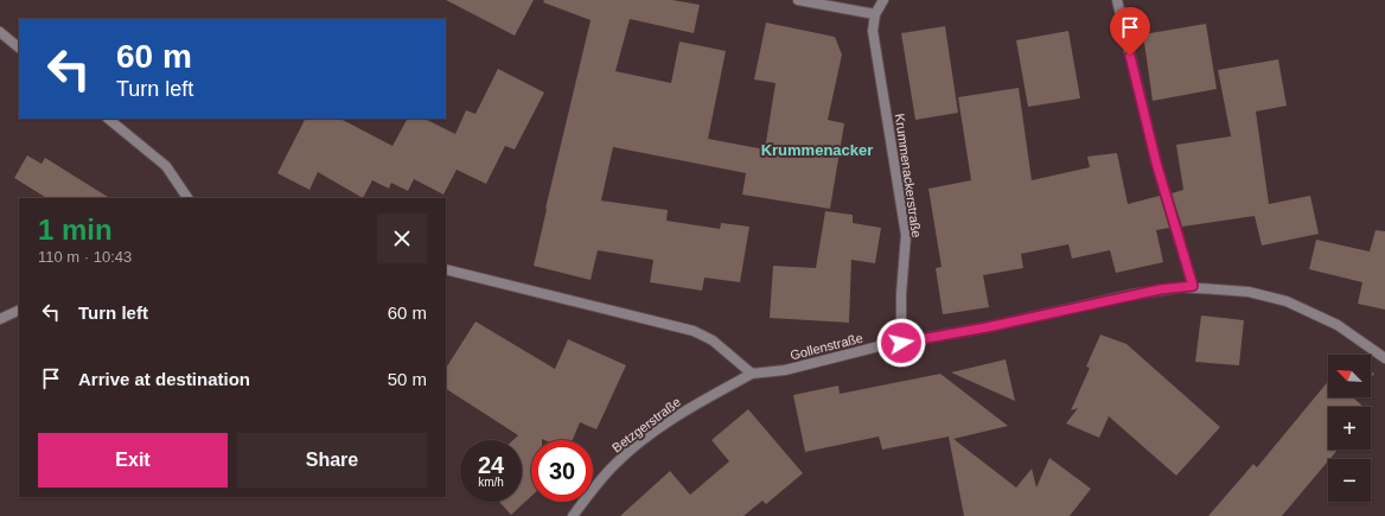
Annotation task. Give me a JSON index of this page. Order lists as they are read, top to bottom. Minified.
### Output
{"streets":{"street":["Krummenackerstraße","Gollenstraße","Betzgerstraße"]},"crossings":[["Krummenackerstraße","Gollenstraße"],["Gollenstraße","Betzgerstraße"]],"districts":["Krummenacker"],"north":"top left","page":{"turn":["60 m","Turn left"],"heading":["1 min","110 m · 10:43"],"list":[{"name":"Turn left","value":"60 m"},{"name":"Arrive at destination","value":"50 m"}],"map_buttons":["+","−"],"buttons":["Exit","Share"],"speed":"24 km/h","limit":"30"}}
